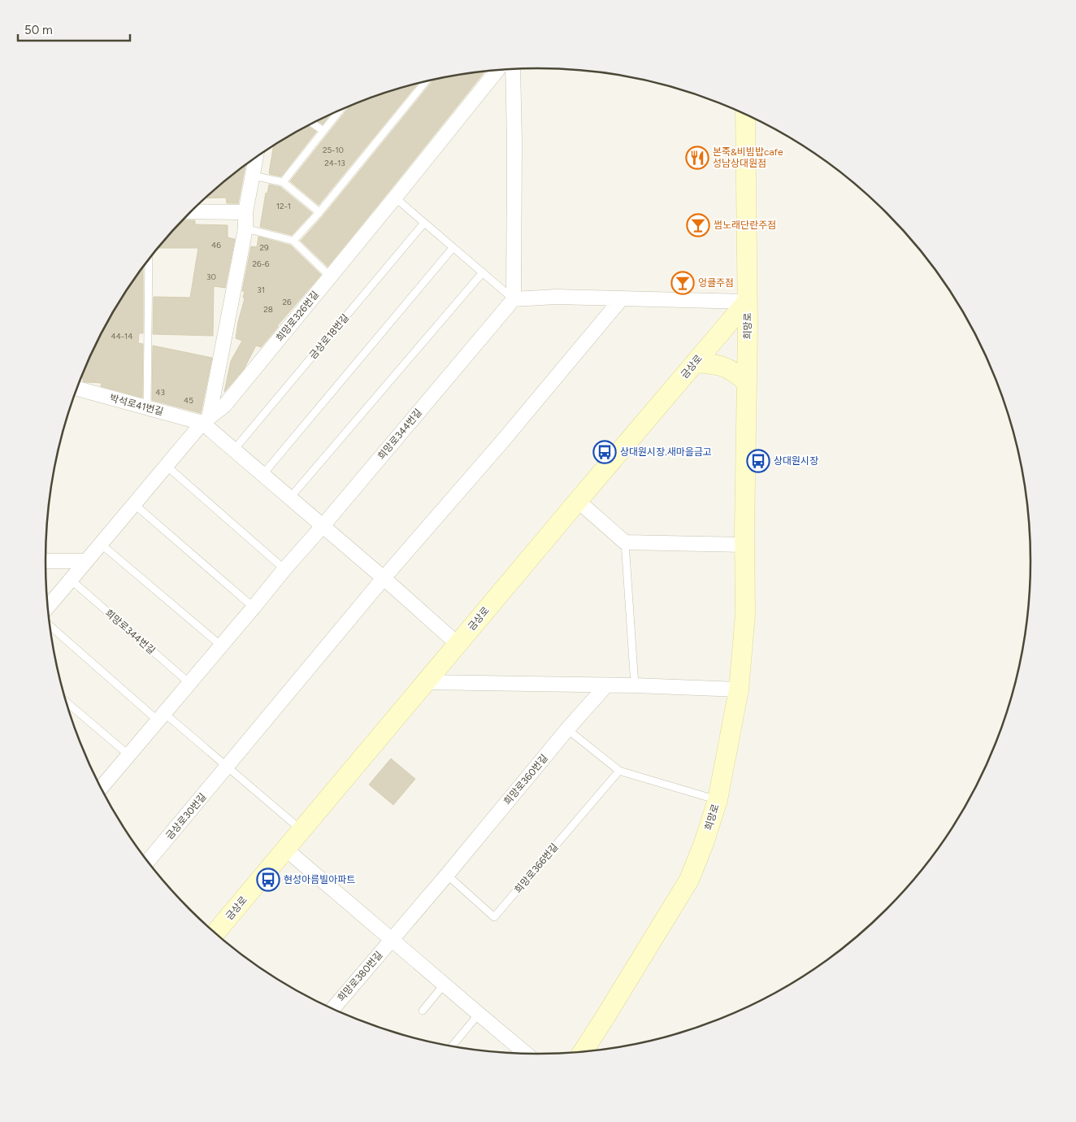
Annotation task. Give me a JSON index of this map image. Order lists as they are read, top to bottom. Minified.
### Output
{"streets":{"main road":["희망로","금상로"],"street":["희망로326번길","박석로41번길","희망로344번길","희망로360번길","금상로30번길","희망로380번길"],"lane":["금상로18번길","희망로366번길"]},"crossings":[["희망로326번길","박석로41번길"],["희망로326번길","희망로344번길"],["희망로","금상로"],["희망로360번길","희망로366번길"],["희망로360번길","희망로380번길"],["희망로366번길","희망로380번길"]],"places":{"restaurant":["본죽&비빔밥cafe 성남상대원점"],"bar":["썸노래단란주점","엉클주점"],"bus stop":["상대원시장.새마을금고","상대원시장","현성아름빌아파트"]},"house_numbers":["25-10","24-13","12-1","46","29","26-6","30","31","26","28","44-14","43","45"],"scale_bar":"50 m"}
